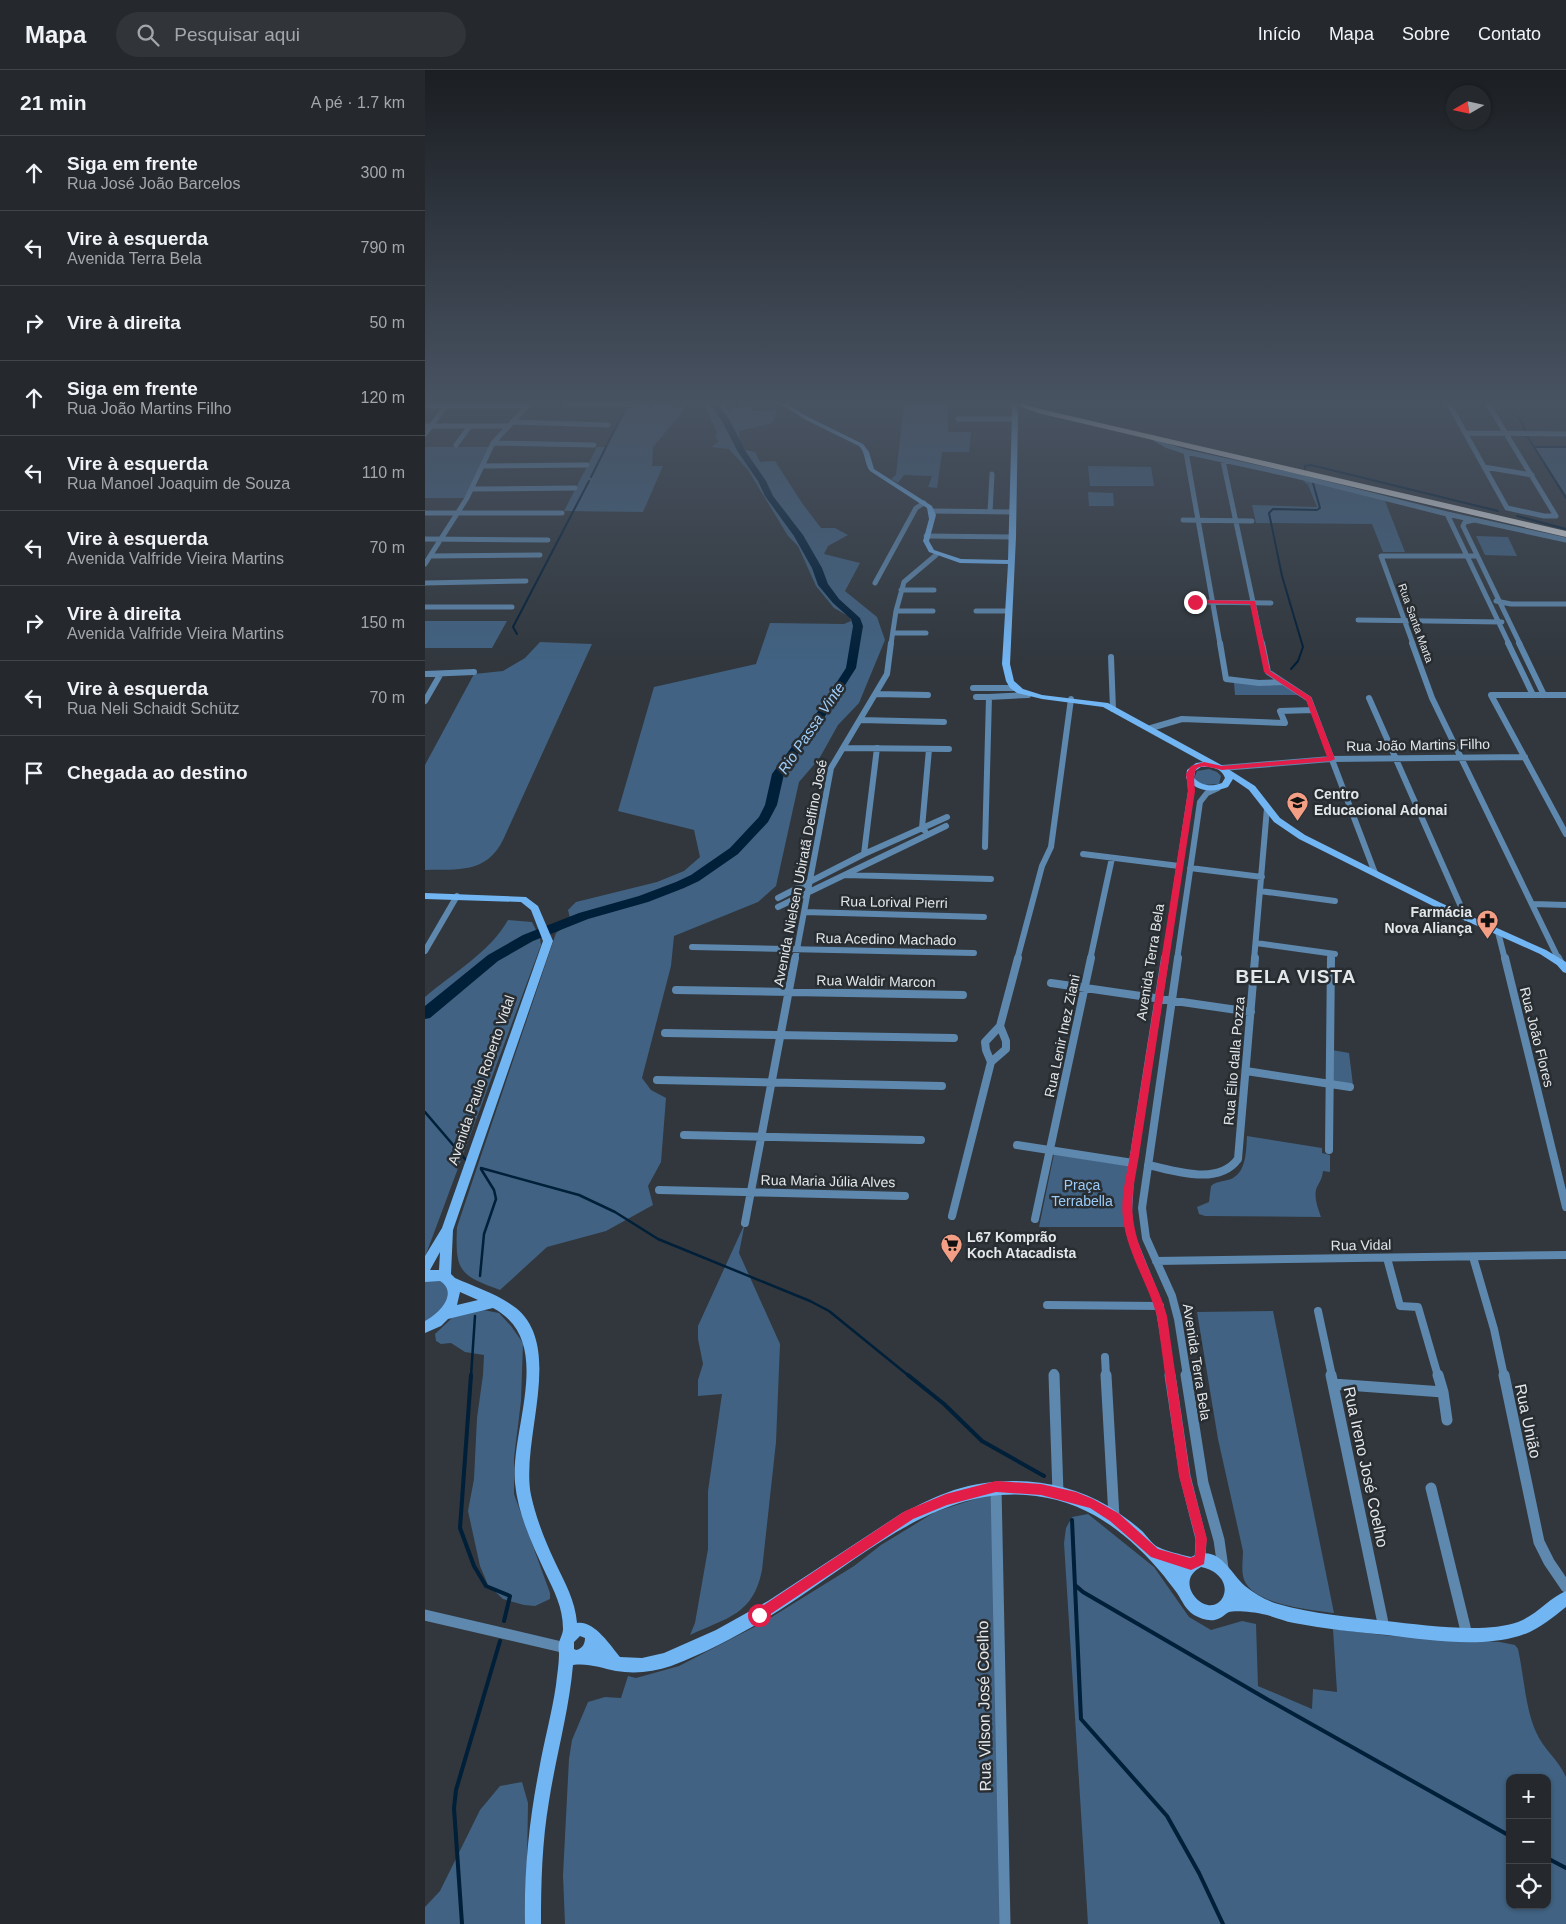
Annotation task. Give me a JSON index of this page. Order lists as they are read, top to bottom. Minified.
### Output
{"streets":{"main road":["Avenida Paulo Roberto Vidal"],"street":["Rua Santa Marta","Rua João Martins Filho","Avenida Nielsen Ubiratã Delfino José","Rua Lorival Pierri","Rua Acedino Machado","Avenida Terra Bela","Rua Waldir Marcon","Rua Lenir Inez Ziani","Rua João Flores","Rua Élio dalla Pozza","Rua Maria Júlia Alves","Rua Vidal","Rua União","Rua Ireno José Coelho","Rua Vilson José Coelho"]},"crossings":[["Rua Santa Marta","Rua João Martins Filho"],["Rua João Martins Filho","Avenida Terra Bela"],["Avenida Nielsen Ubiratã Delfino José","Rua Lorival Pierri"],["Avenida Nielsen Ubiratã Delfino José","Rua Acedino Machado"],["Avenida Nielsen Ubiratã Delfino José","Rua Waldir Marcon"],["Avenida Nielsen Ubiratã Delfino José","Rua Maria Júlia Alves"],["Avenida Terra Bela","Rua Élio dalla Pozza"],["Avenida Terra Bela","Rua Vidal"],["Rua Vidal","Rua União"]],"districts":["BELA VISTA"],"water":["Rio Passa Vinte"],"parks":["Praça Terrabella"],"places":{"school or university":["Centro Educacional Adonai"],"pharmacy":["Farmácia Nova Aliança"],"supermarket":["L67 Komprão Koch Atacadista"]},"north":"left","page":{"header":"Mapa","search":"Pesquisar aqui","nav":["Início","Mapa","Sobre","Contato"],"heading":["21 min","A pé · 1.7 km"],"list":[["Siga em frente","Rua José João Barcelos","300 m"],["Vire à esquerda","Avenida Terra Bela","790 m"],["Vire à direita","50 m"],["Siga em frente","Rua João Martins Filho","120 m"],["Vire à esquerda","Rua Manoel Joaquim de Souza","110 m"],["Vire à esquerda","Avenida Valfride Vieira Martins","70 m"],["Vire à direita","Avenida Valfride Vieira Martins","150 m"],["Vire à esquerda","Rua Neli Schaidt Schütz","70 m"],"Chegada ao destino"],"map_buttons":["+","−"]}}
